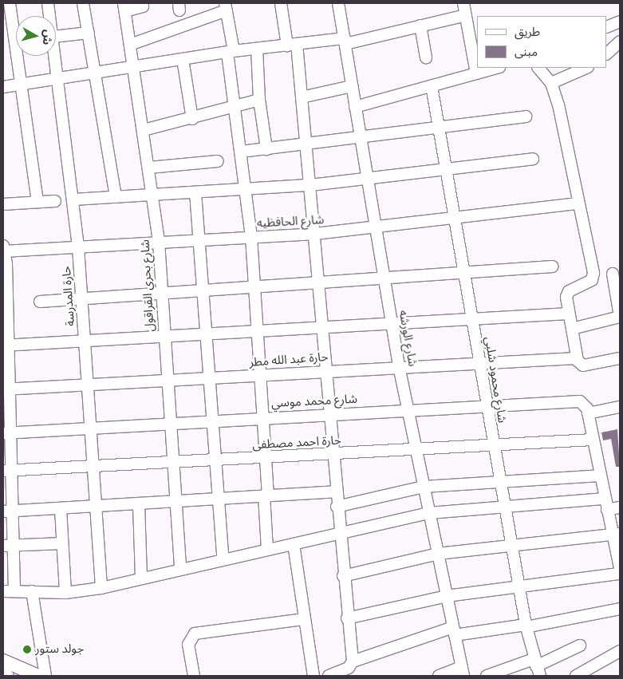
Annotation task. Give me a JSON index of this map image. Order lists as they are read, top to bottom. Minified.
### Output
{"streets":{"street":["شارع الحافظيه","شارع بحري القراقول","حارة المدرسة","شارع الورشه","حارة عبد الله مطر","شارع محمود شلبي","شارع محمد موسي","حارة احمد مصطفى"]},"crossings":[["شارع الحافظيه","شارع بحري القراقول"],["شارع الحافظيه","حارة المدرسة"],["شارع الحافظيه","شارع الورشه"],["شارع الحافظيه","شارع محمود شلبي"],["شارع بحري القراقول","حارة عبد الله مطر"],["شارع بحري القراقول","شارع محمد موسي"],["شارع بحري القراقول","حارة احمد مصطفى"],["حارة المدرسة","حارة عبد الله مطر"],["حارة المدرسة","شارع محمد موسي"],["حارة المدرسة","حارة احمد مصطفى"],["شارع الورشه","حارة عبد الله مطر"],["شارع الورشه","شارع محمد موسي"],["شارع الورشه","حارة احمد مصطفى"],["حارة عبد الله مطر","شارع محمود شلبي"],["شارع محمود شلبي","شارع محمد موسي"],["شارع محمود شلبي","حارة احمد مصطفى"]],"places":["جولد ستور"],"legend":["طريق","مبنى"],"north":"right"}
